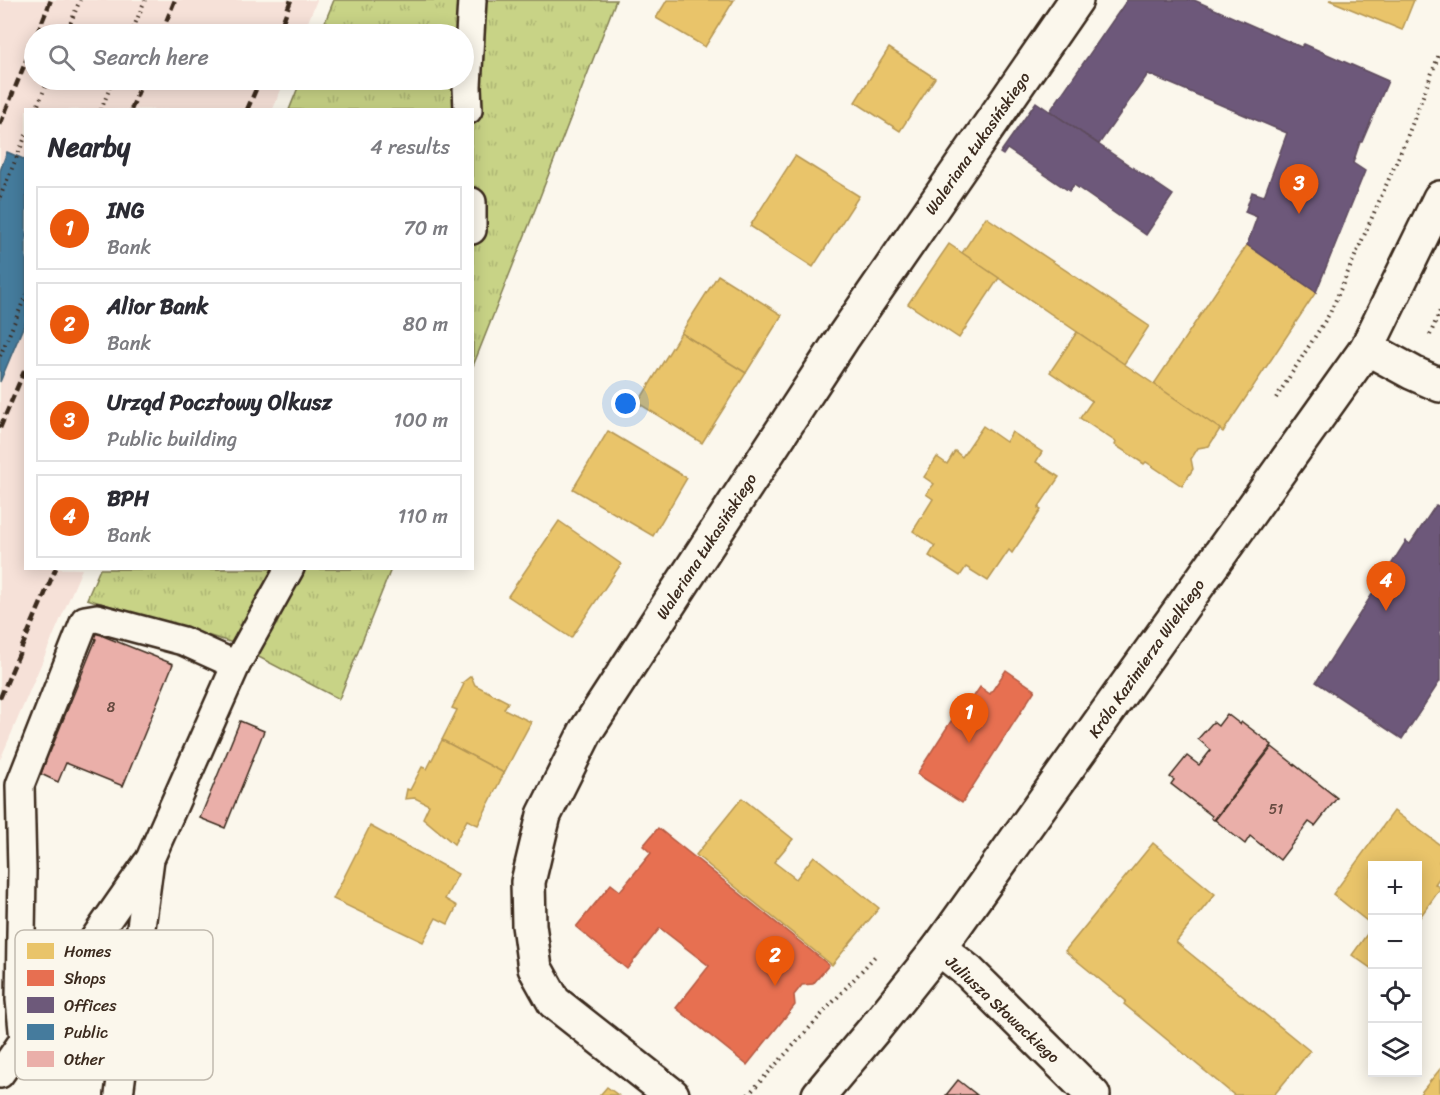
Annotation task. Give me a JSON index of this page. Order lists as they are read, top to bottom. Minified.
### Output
{"streets":{"street":["Waleriana Łukasińskiego","Króla Kazimierza Wielkiego","Juliusza Słowackiego"]},"crossings":[["Króla Kazimierza Wielkiego","Juliusza Słowackiego"]],"house_numbers":["8","51"],"legend":["Homes","Shops","Offices","Public","Other"],"page":{"search":"Search here","heading":["Nearby","4 results"],"pins":["3","4","1","2"],"list":[{"mark":"1","name":"ING","note":"Bank","value":"70 m"},{"mark":"2","name":"Alior Bank","note":"Bank","value":"80 m"},{"mark":"3","name":"Urząd Pocztowy Olkusz","note":"Public building","value":"100 m"},{"mark":"4","name":"BPH","note":"Bank","value":"110 m"}],"map_buttons":["+","−"]}}
